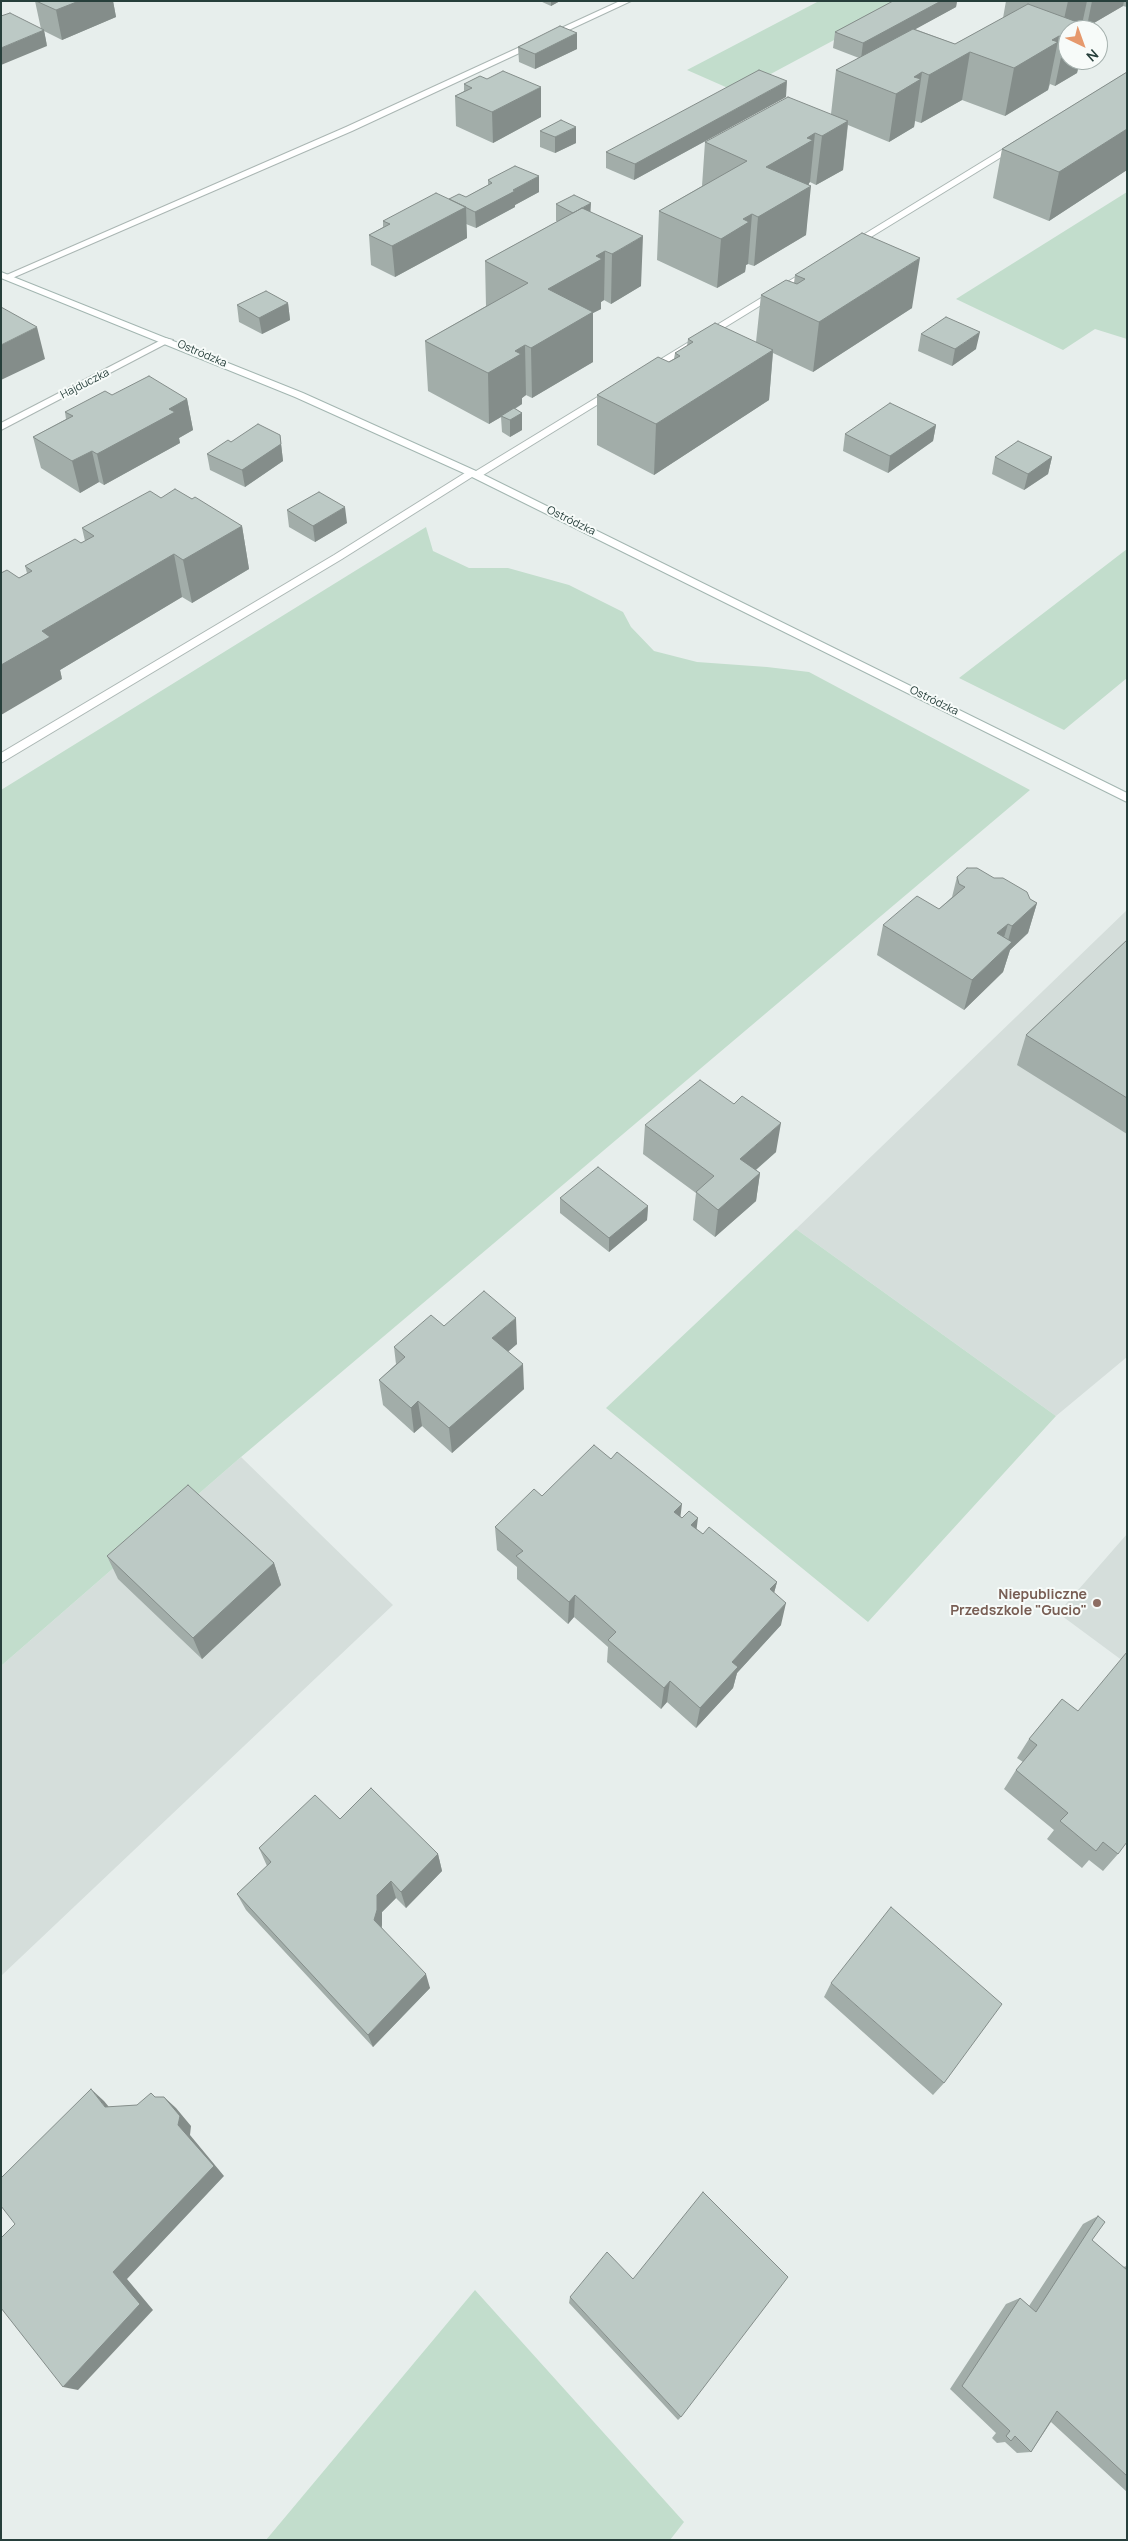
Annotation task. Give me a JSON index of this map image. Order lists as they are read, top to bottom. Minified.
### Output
{"streets":{"street":["Ostródzka","Hajduczka"]},"crossings":[["Ostródzka","Hajduczka"]],"places":["Niepubliczne Przedszkole \"Gucio\""],"north":"bottom right"}
